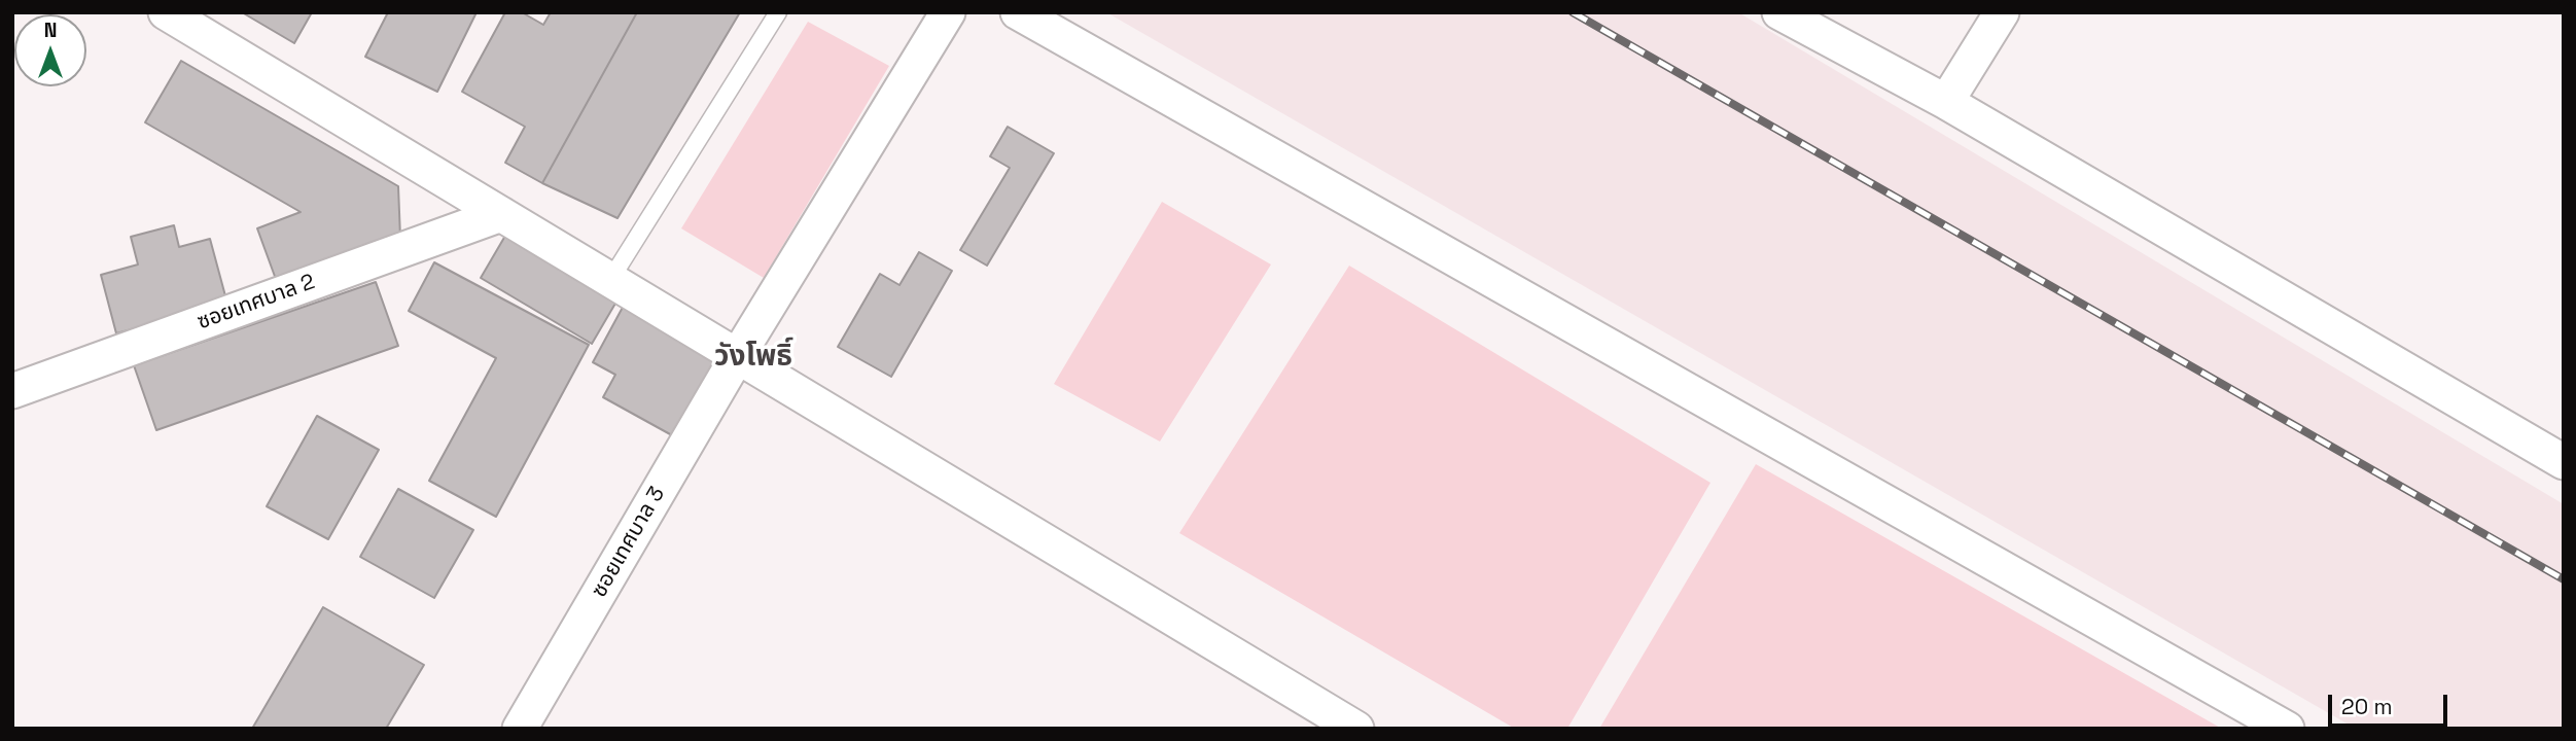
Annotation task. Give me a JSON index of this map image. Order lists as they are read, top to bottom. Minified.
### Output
{"streets":{"street":["ซอยเทศบาล 2","ซอยเทศบาล 3"]},"districts":["วังโพธิ์"],"scale_bar":"20 m","north":"top"}
